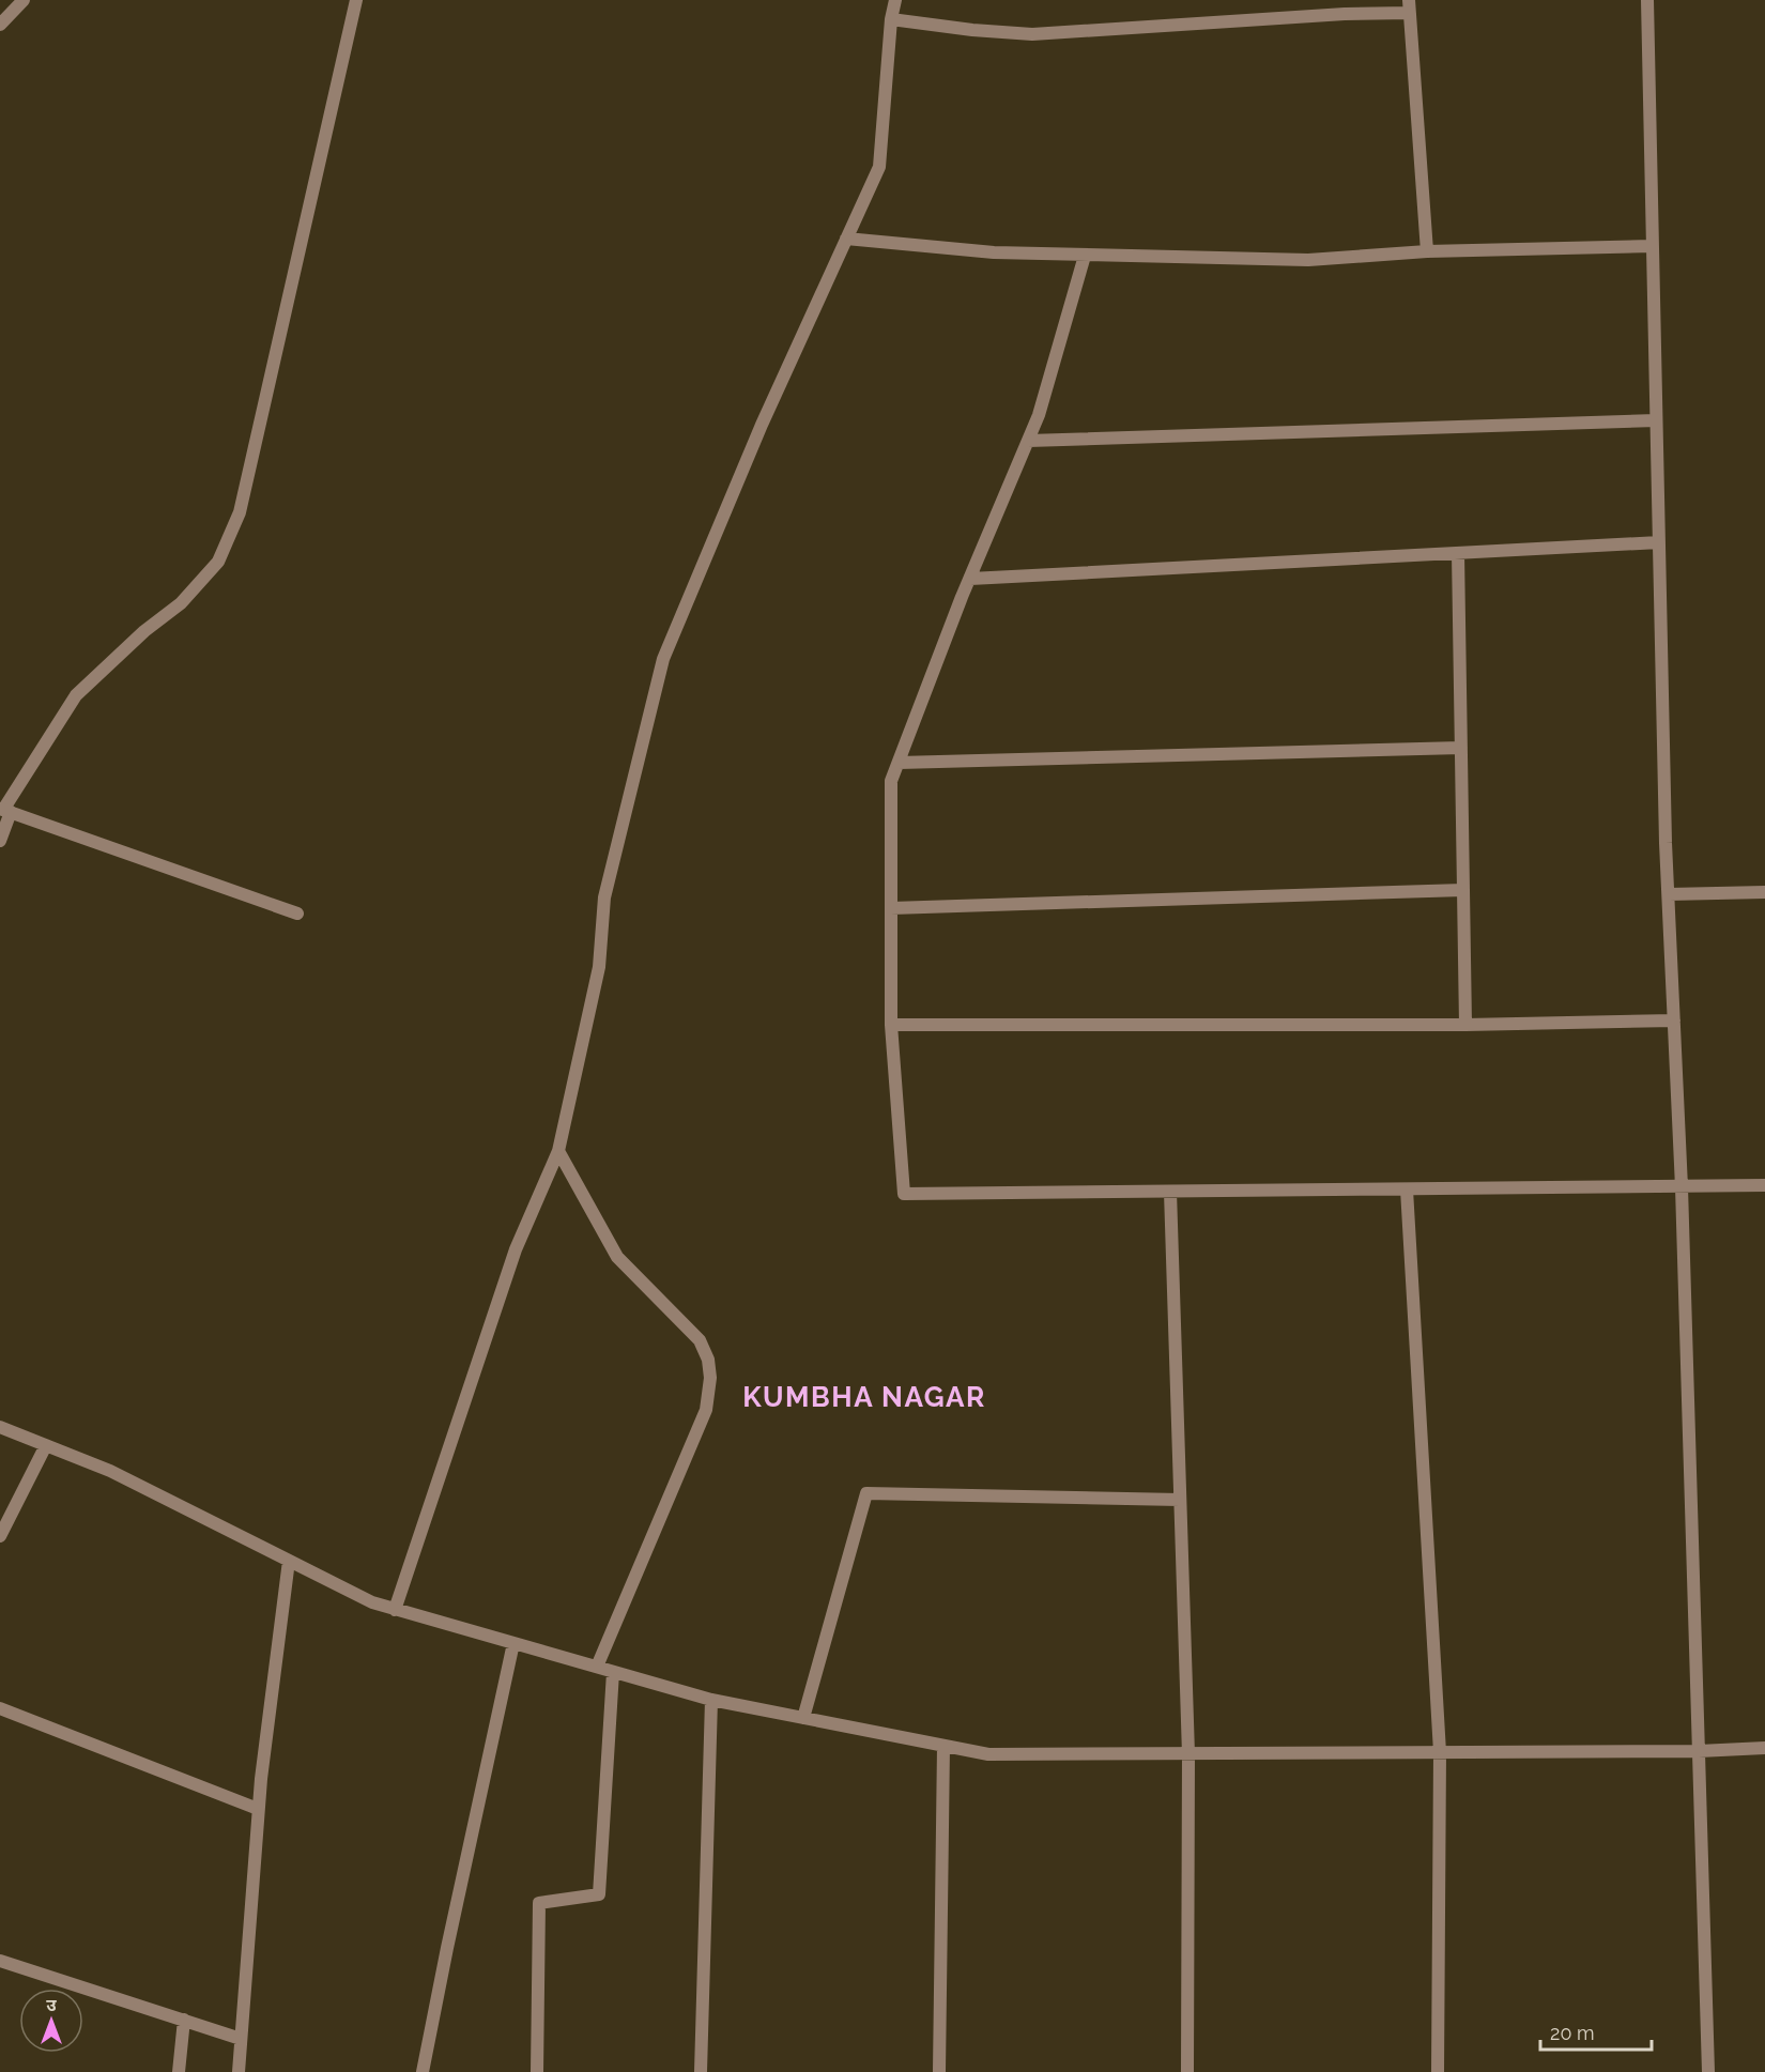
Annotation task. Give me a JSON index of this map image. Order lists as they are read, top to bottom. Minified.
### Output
{"districts":["KUMBHA NAGAR"],"scale_bar":"20 m","north":"top"}
